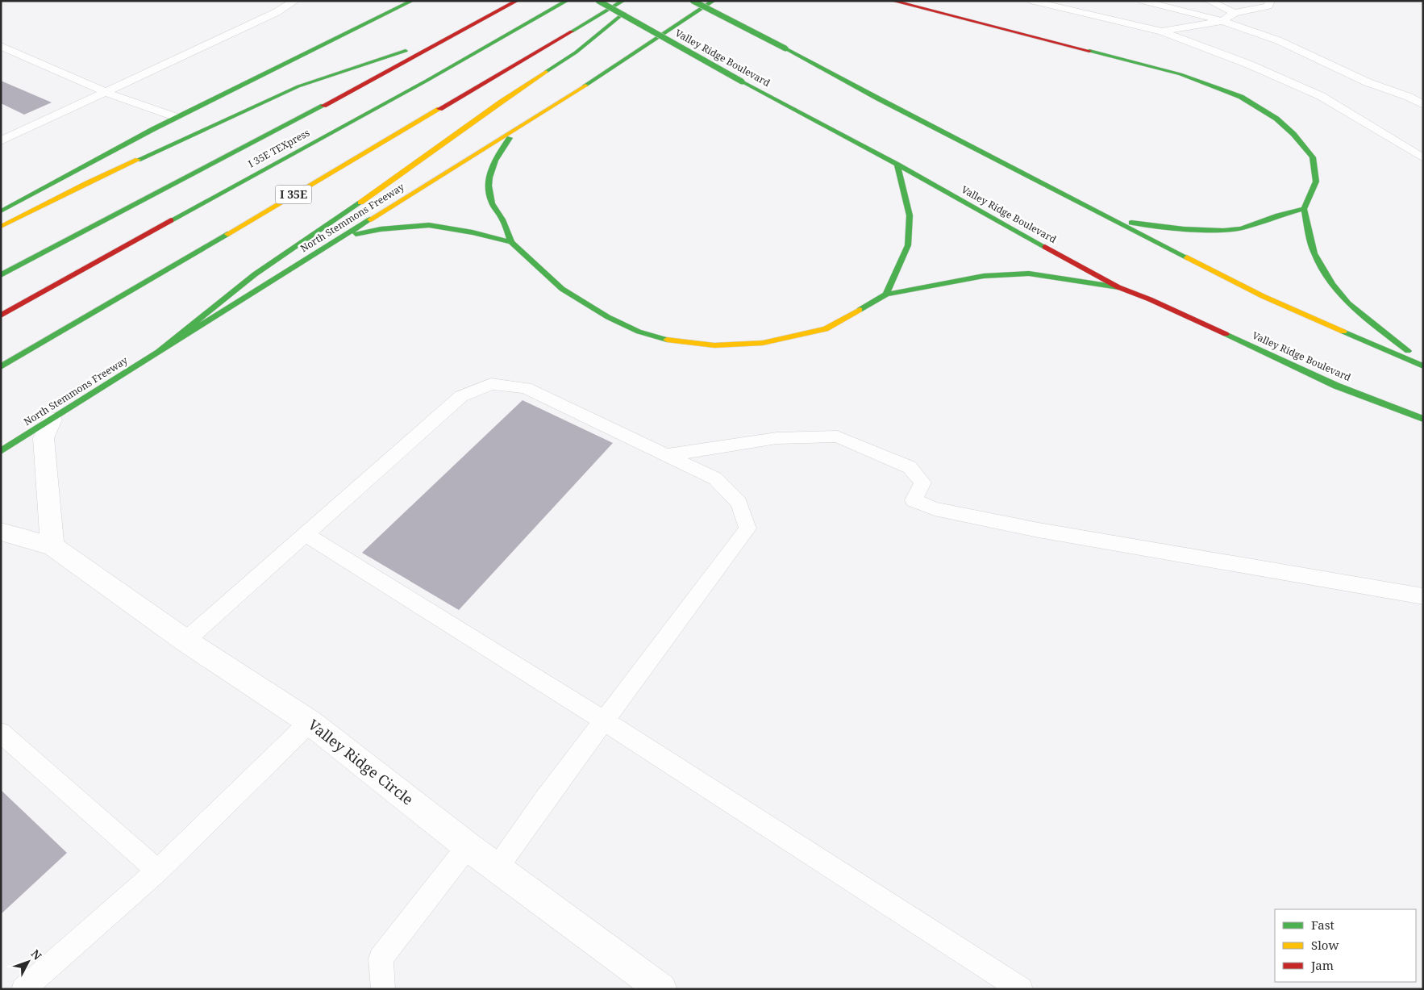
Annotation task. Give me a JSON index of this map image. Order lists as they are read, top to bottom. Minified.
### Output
{"streets":{"main road":["Valley Ridge Boulevard","I 35E TEXpress","I 35E","North Stemmons Freeway"],"street":["Valley Ridge Circle"]},"legend":["Fast","Slow","Jam"],"north":"top right"}
